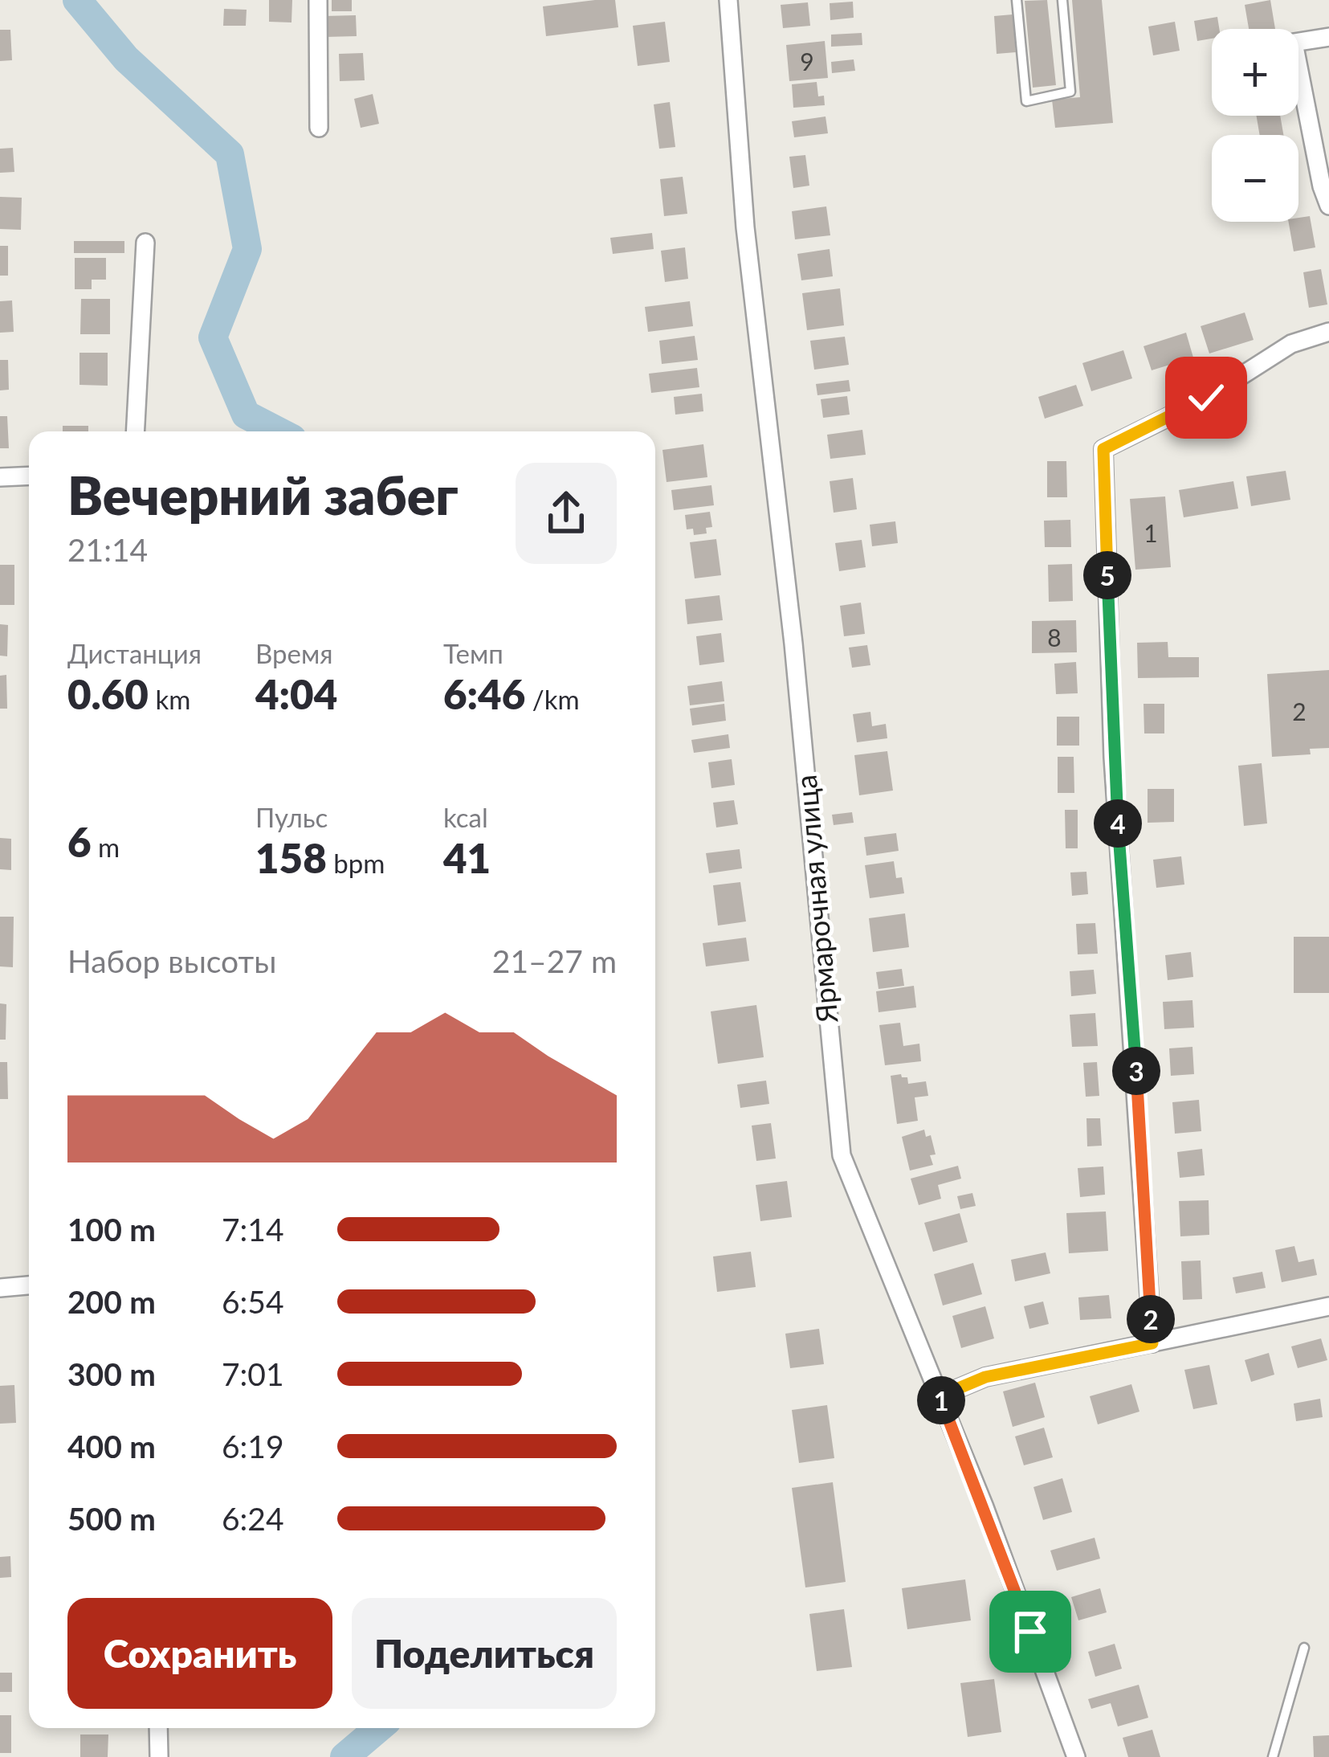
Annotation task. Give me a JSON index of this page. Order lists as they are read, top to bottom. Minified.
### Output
{"streets":{"street":["Ярмарочная улица"]},"house_numbers":["9","1","8","2"],"page":{"map_buttons":["+","−"],"heading":["Вечерний забег","21:14"],"pins":["5","4","3","2","1"],"stats":[["Дистанция","0.60 km"],["Время","4:04"],["Темп","6:46 /km"],["6 m"],["Пульс","158 bpm"],["kcal","41"]],"chart":["Набор высоты","21–27 m"],"list":[{"name":"100 m","note":"7:14"},{"name":"200 m","note":"6:54"},{"name":"300 m","note":"7:01"},{"name":"400 m","note":"6:19"},{"name":"500 m","note":"6:24"}],"buttons":["Сохранить","Поделиться"]}}
